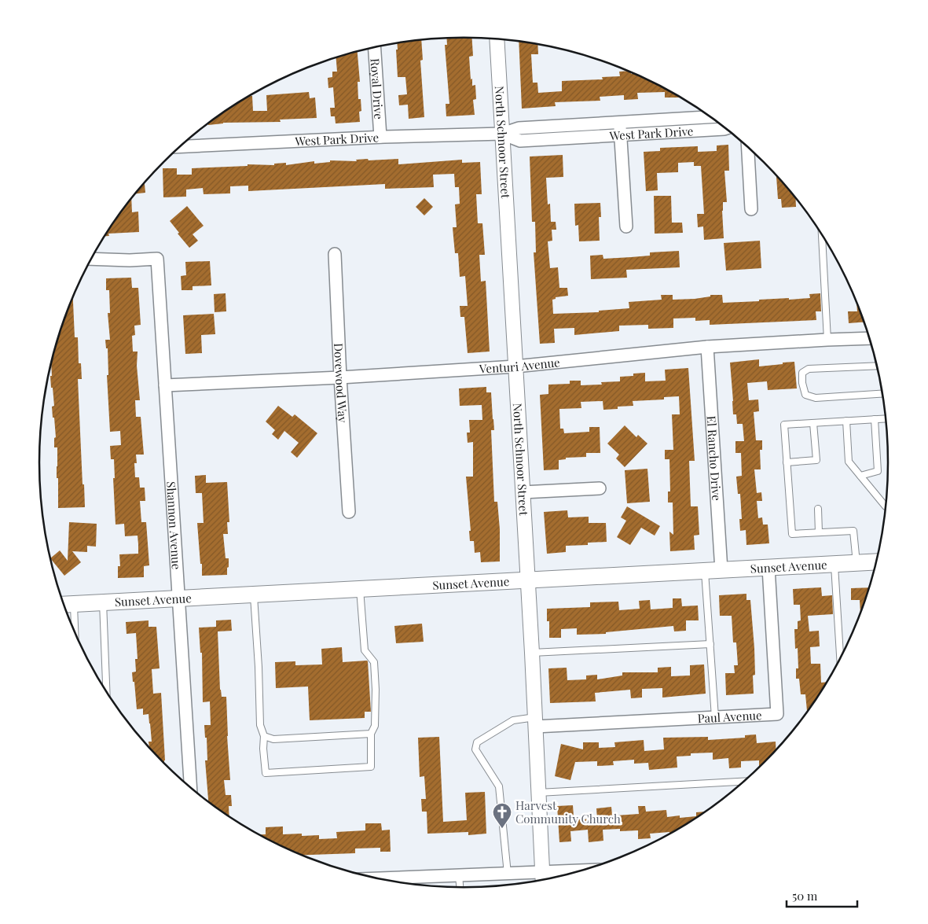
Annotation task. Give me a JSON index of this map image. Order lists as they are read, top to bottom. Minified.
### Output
{"streets":{"main road":["Sunset Avenue"],"street":["Royal Drive","West Park Drive","North Schnoor Street","Venturi Avenue","Dovewood Way","El Rancho Drive","Shannon Avenue","Paul Avenue"]},"crossings":[["Royal Drive","West Park Drive"],["West Park Drive","North Schnoor Street"],["North Schnoor Street","Venturi Avenue"],["North Schnoor Street","Sunset Avenue"],["North Schnoor Street","Paul Avenue"],["Venturi Avenue","Dovewood Way"],["Venturi Avenue","El Rancho Drive"],["Venturi Avenue","Shannon Avenue"],["El Rancho Drive","Sunset Avenue"],["Shannon Avenue","Sunset Avenue"],["Sunset Avenue","Paul Avenue"]],"places":{"church":["Harvest Community Church"]},"scale_bar":"50 m"}
